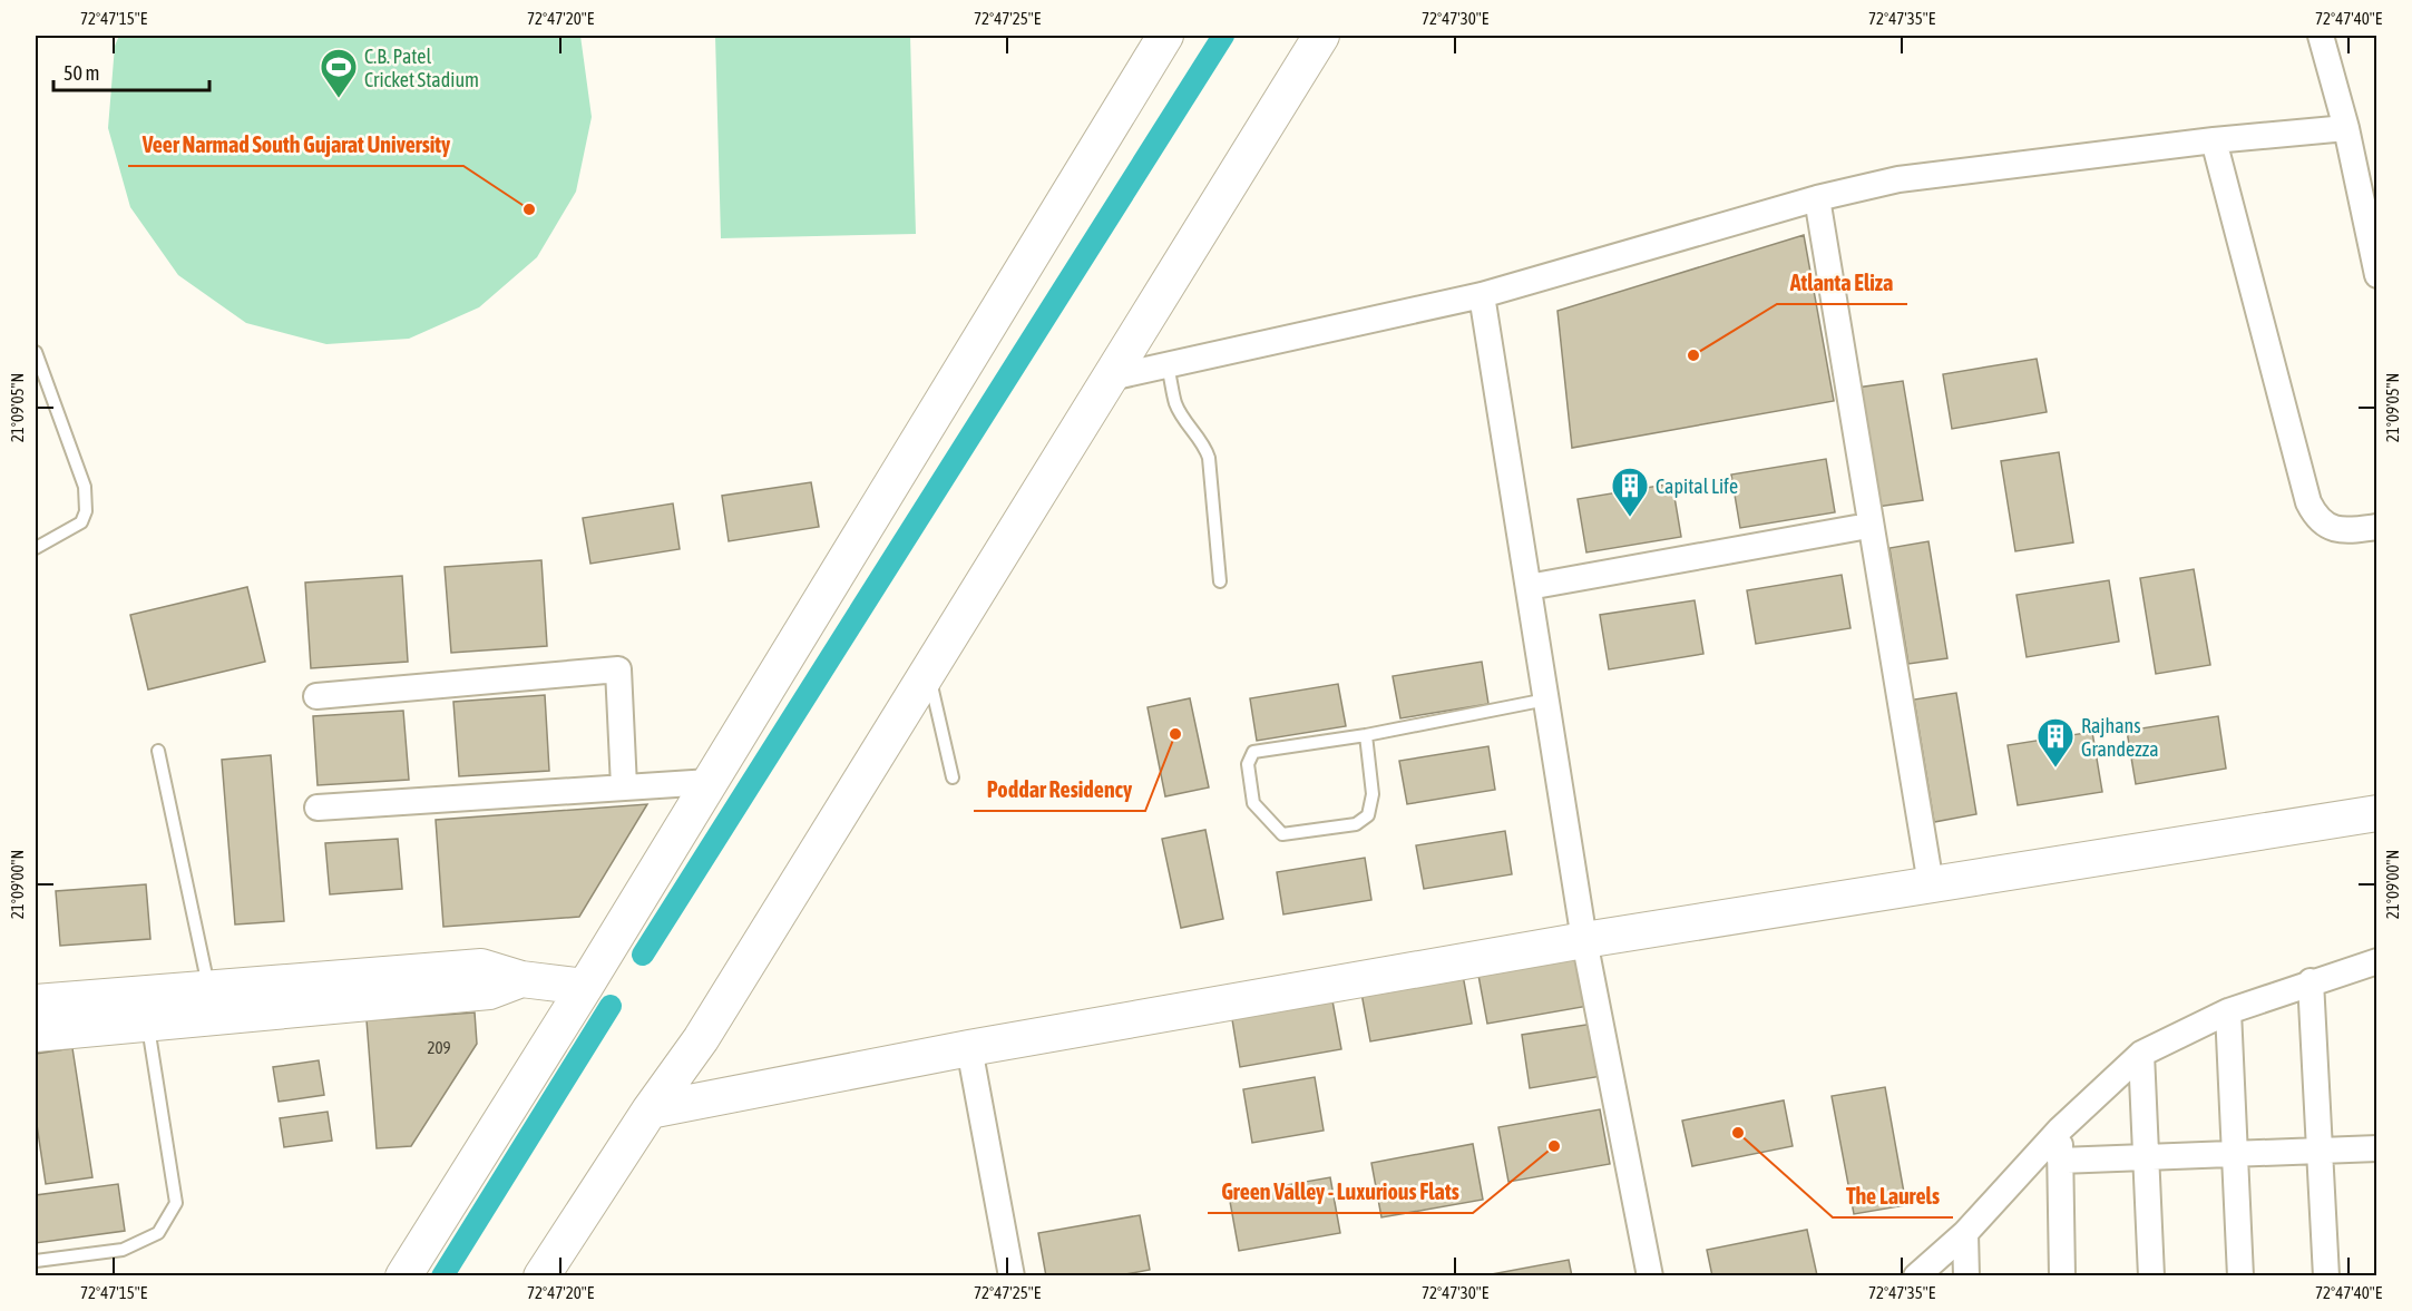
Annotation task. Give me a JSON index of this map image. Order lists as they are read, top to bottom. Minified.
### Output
{"places":{"sports":["C.B. Patel Cricket Stadium"],"other":["Veer Narmad South Gujarat University","Atlanta Eliza","Poddar Residency","The Laurels","Green Valley - Luxurious Flats"],"building":["Capital Life","Rajhans Grandezza"]},"house_numbers":["209"],"scale_bar":"50 m","coordinates":["72°47'15\"E","72°47'20\"E","72°47'25\"E","72°47'30\"E","72°47'35\"E","72°47'40\"E","21°09'05\"N","21°09'00\"N"]}
